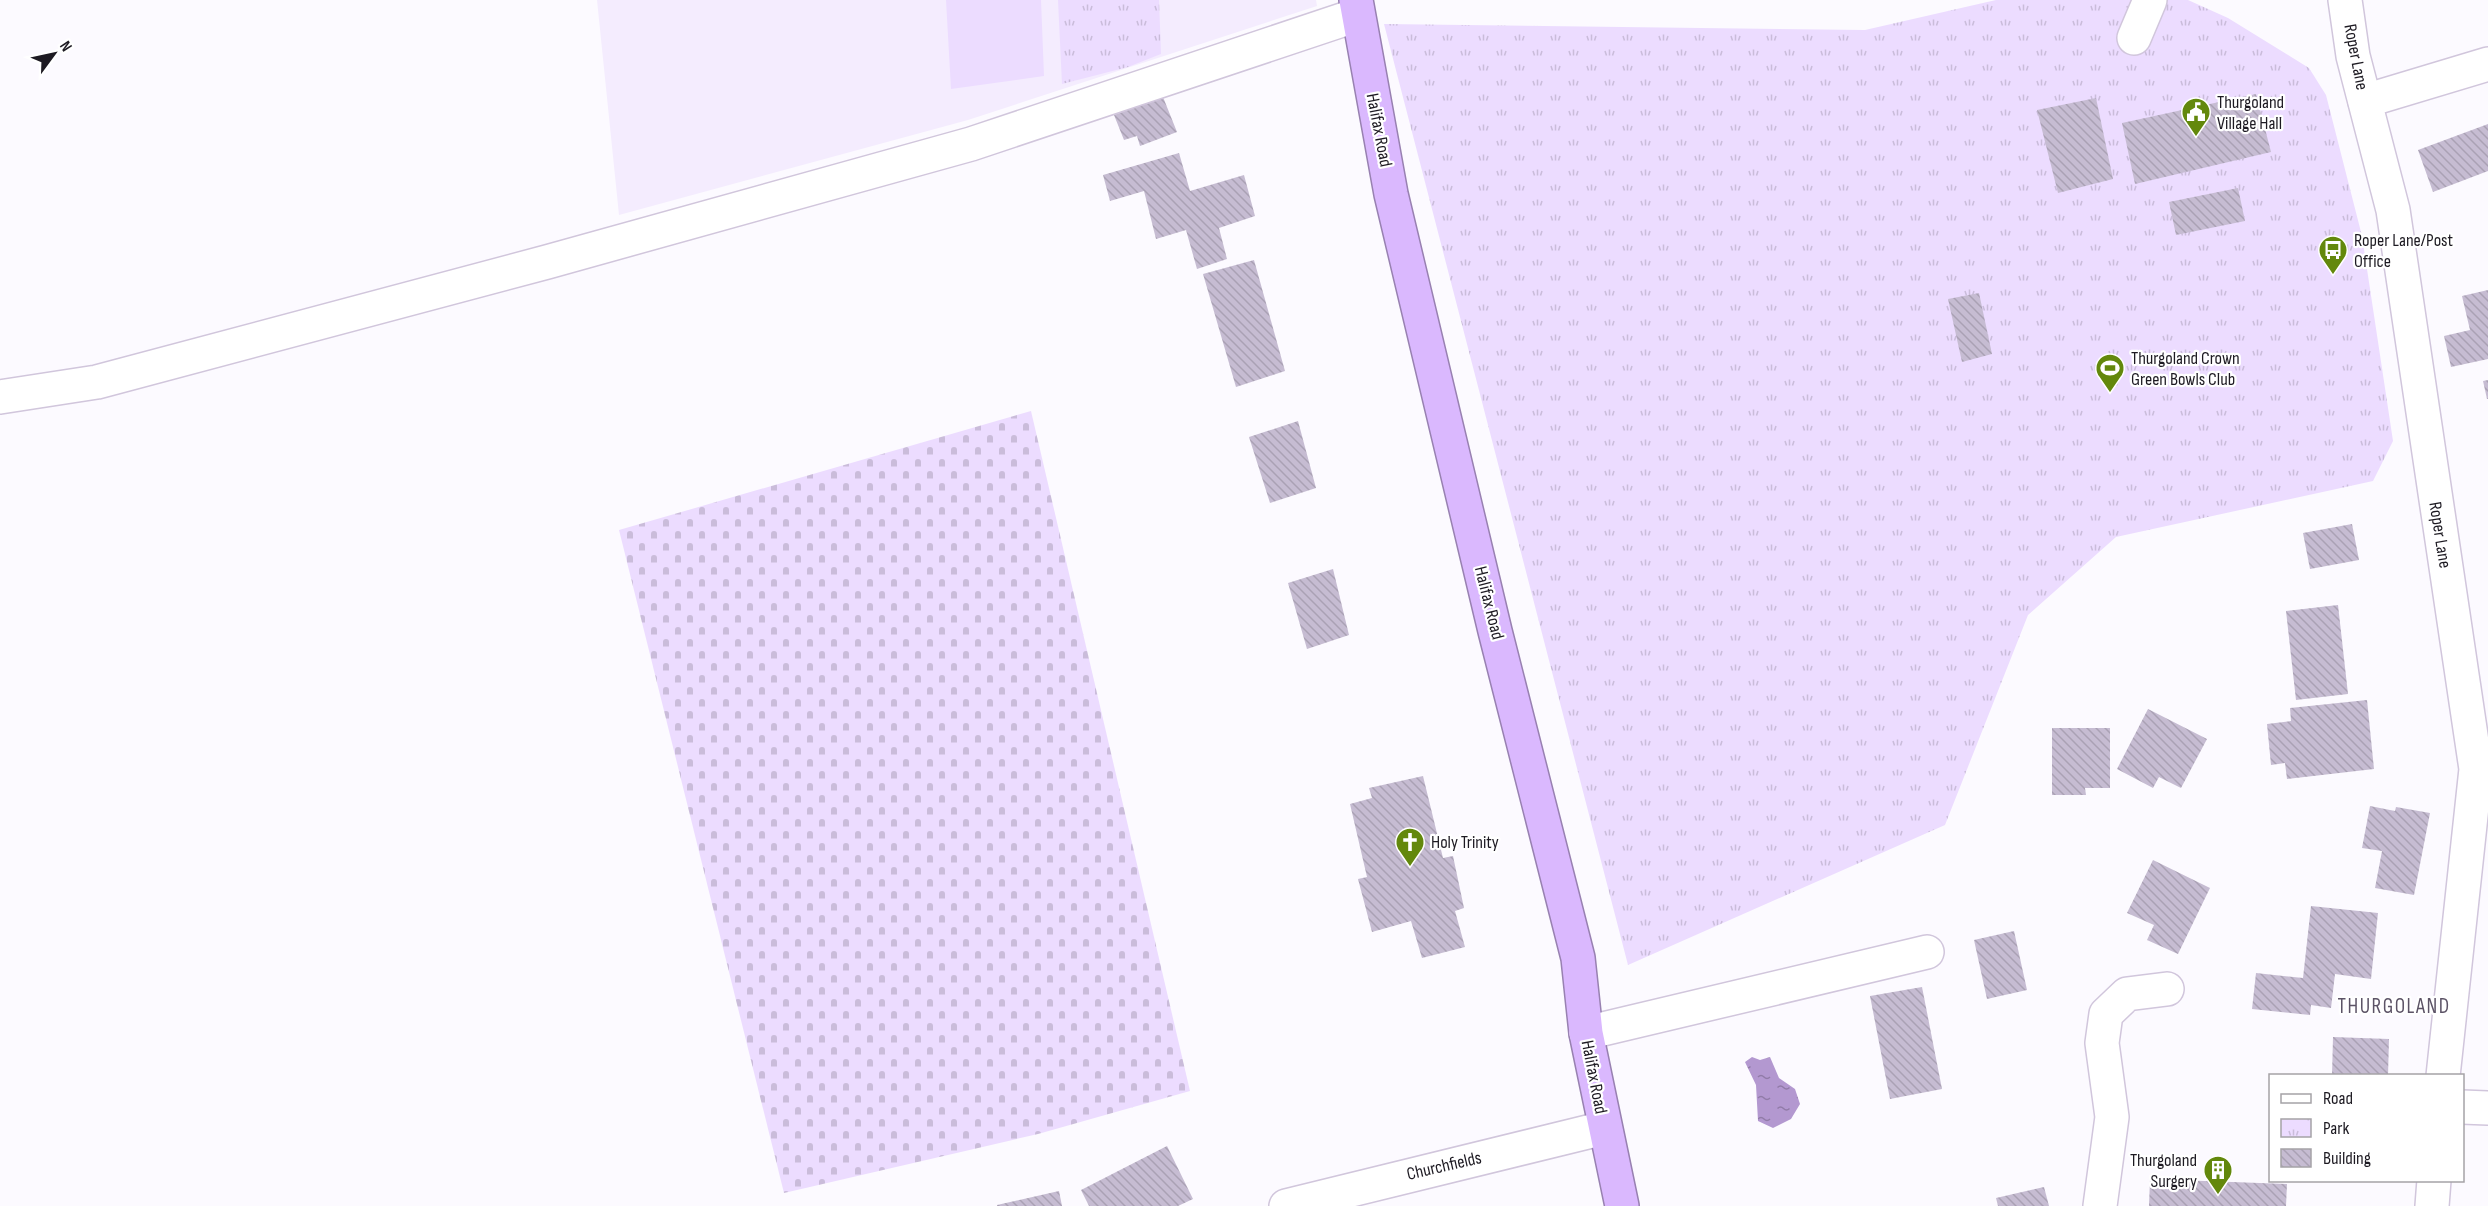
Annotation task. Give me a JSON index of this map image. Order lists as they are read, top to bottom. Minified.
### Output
{"streets":{"highway":["Halifax Road"],"street":["Roper Lane","Churchfields"]},"crossings":[["Halifax Road","Churchfields"]],"districts":["THURGOLAND"],"places":{"public building":["Thurgoland Village Hall"],"bus stop":["Roper Lane/Post Office"],"sports":["Thurgoland Crown Green Bowls Club"],"church":["Holy Trinity"],"building":["Thurgoland Surgery"]},"legend":["Road","Park","Building"],"north":"top right"}
